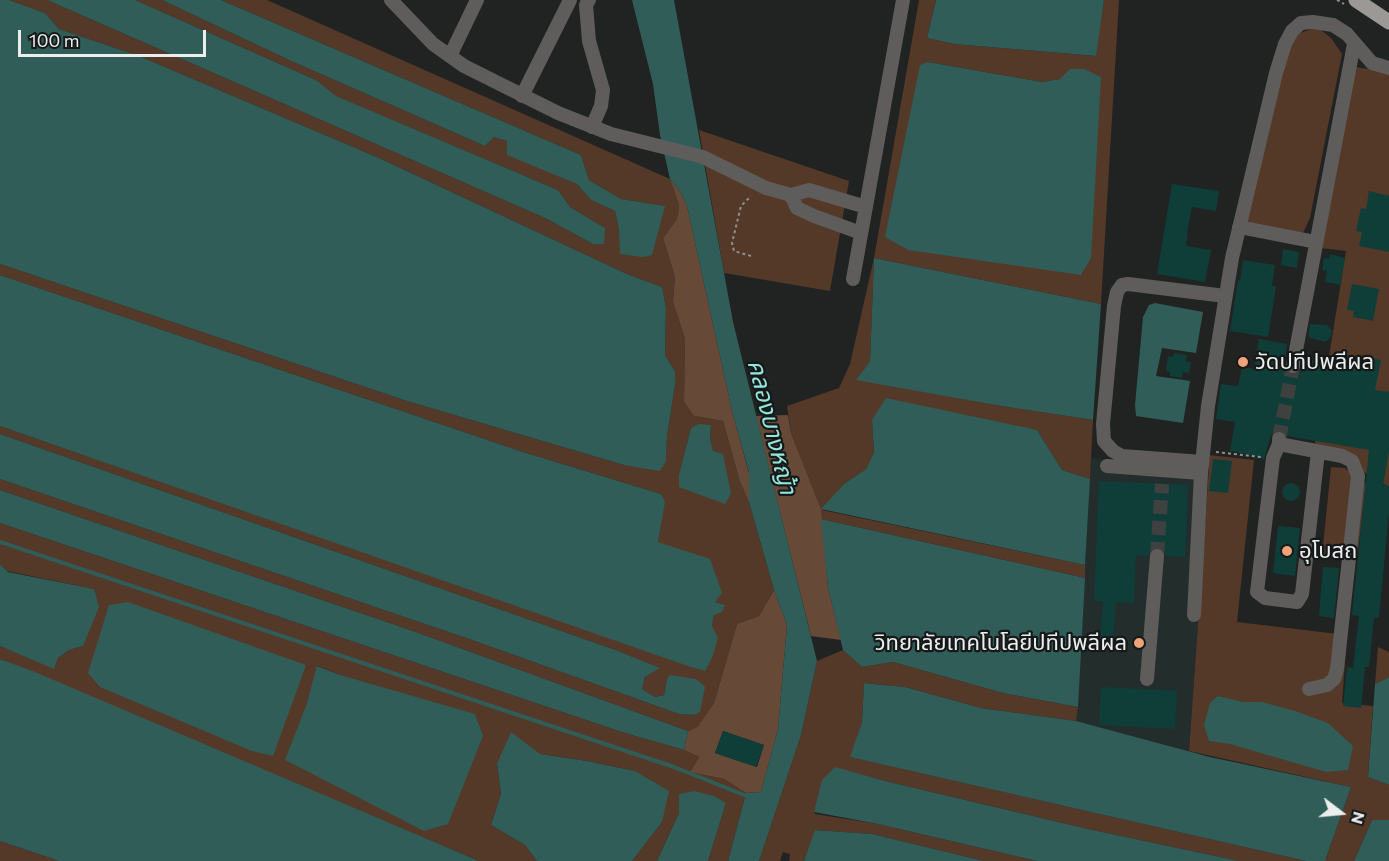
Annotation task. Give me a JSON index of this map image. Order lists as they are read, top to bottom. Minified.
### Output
{"water":["คลองบางหญ้า"],"places":["วัดปทีปพลีผล","อุโบสถ","วิทยาลัยเทคโนโลยีปทีปพลีผล"],"scale_bar":"100 m","north":"right"}
